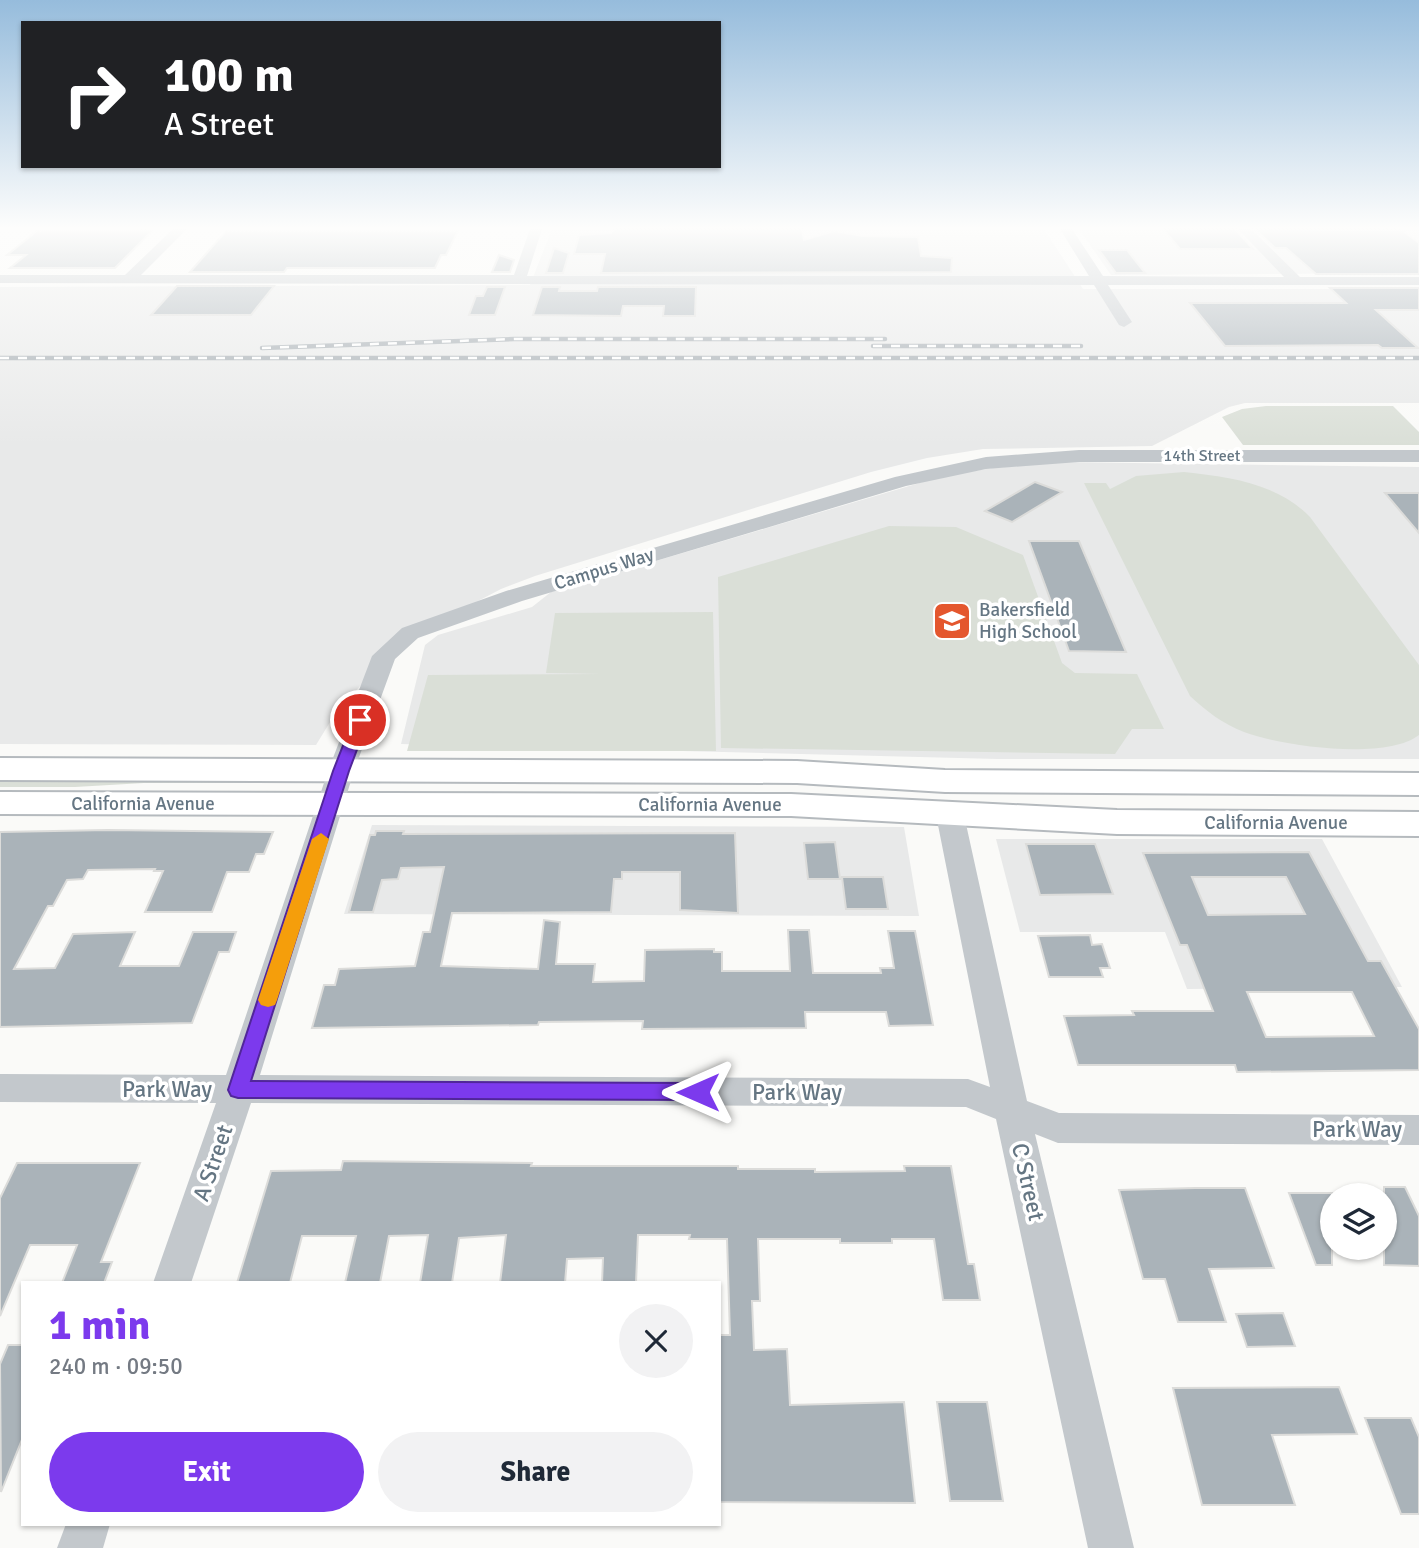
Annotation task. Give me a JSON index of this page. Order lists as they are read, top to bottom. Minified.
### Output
{"streets":{"main road":["California Avenue"],"street":["14th Street","Campus Way","Park Way","A Street","C Street"]},"crossings":[["14th Street","Campus Way"],["Campus Way","California Avenue"],["Campus Way","A Street"],["California Avenue","A Street"],["California Avenue","C Street"],["Park Way","A Street"],["Park Way","C Street"]],"places":{"school or university":["Bakersfield High School"]},"page":{"turn":["100 m","A Street"],"heading":["1 min","240 m · 09:50"],"buttons":["Exit","Share"]}}
